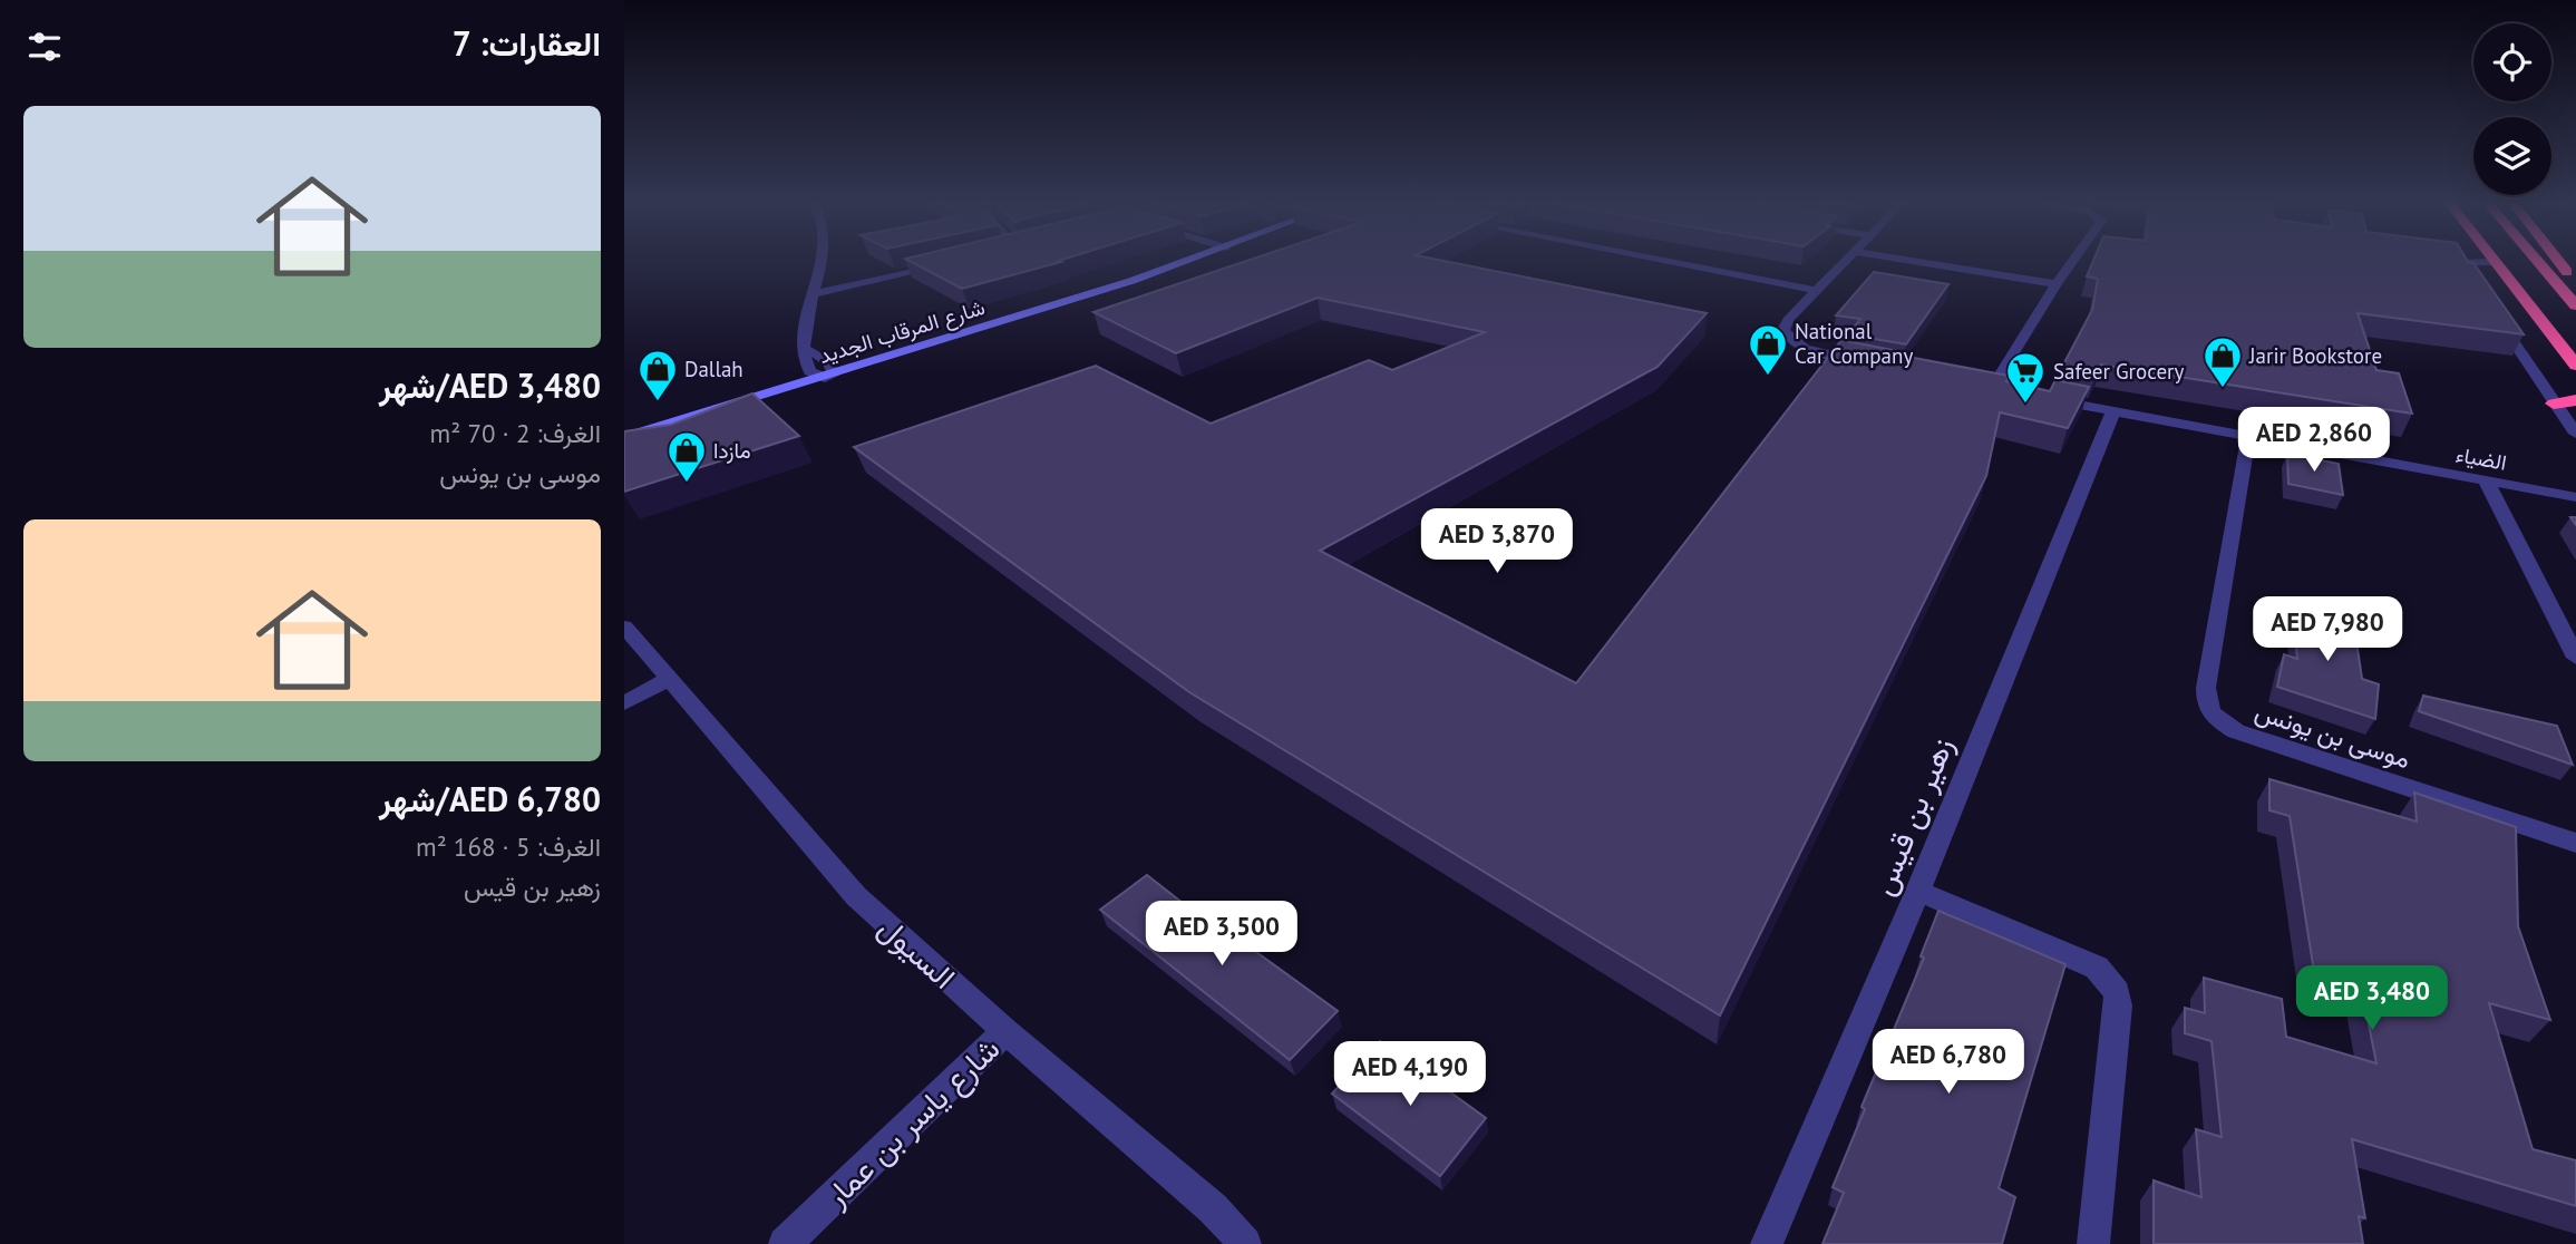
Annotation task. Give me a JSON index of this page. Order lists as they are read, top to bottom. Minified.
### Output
{"streets":{"street":["شارع المرقاب الجديد","الضياء","موسى بن يونس","زهير بن قيس","السيول","شارع ياسر بن عمار"]},"crossings":[["الضياء","موسى بن يونس"],["الضياء","زهير بن قيس"],["السيول","شارع ياسر بن عمار"]],"places":{"shop":["National Car Company","Jarir Bookstore","Dallah","مازدا"],"supermarket":["Safeer Grocery"]},"page":{"heading":"العقارات: 7","list":[{"name":"AED 3,480/شهر","note":"الغرف: 2 · 70 m² · موسى بن يونس"},{"name":"AED 6,780/شهر","note":"الغرف: 5 · 168 m² · زهير بن قيس"}],"price":["AED 2,860","AED 3,870","AED 7,980","AED 3,500","AED 3,480","AED 6,780","AED 4,190"]}}
